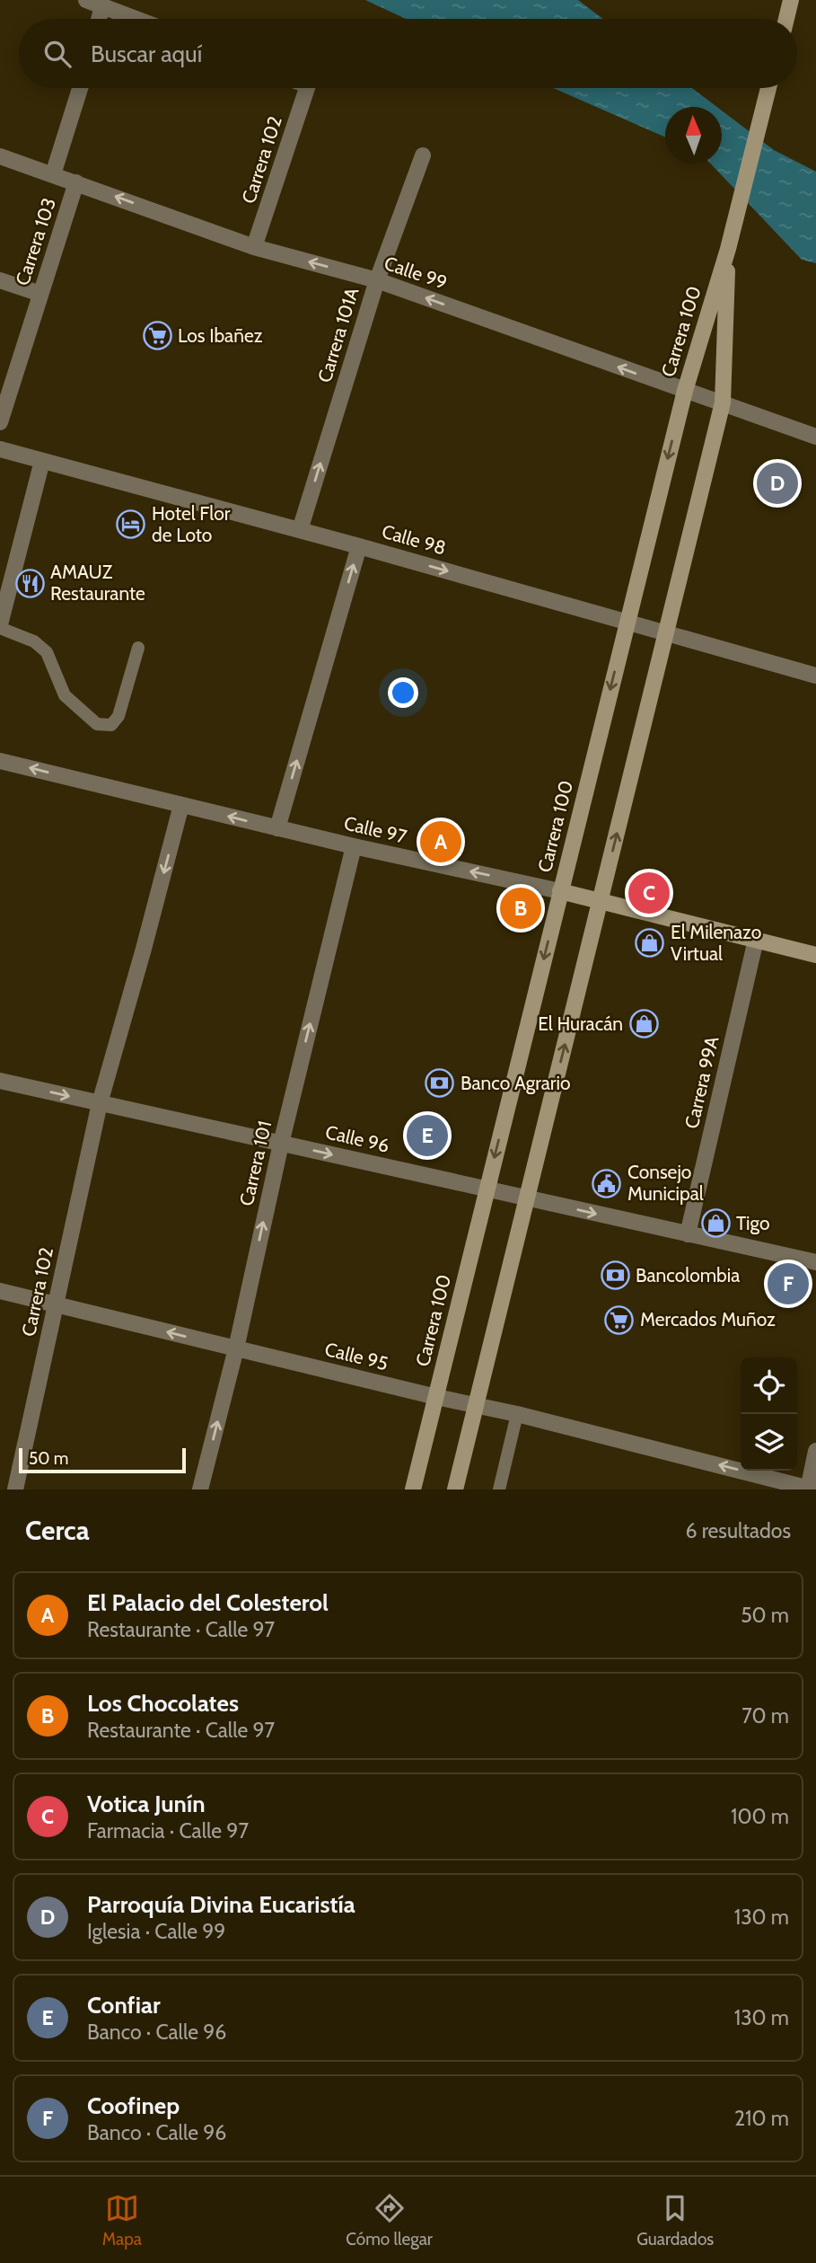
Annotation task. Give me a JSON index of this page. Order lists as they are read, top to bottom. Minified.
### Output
{"streets":{"main road":["Carrera 100","Calle 97"],"street":["Carrera 102","Carrera 103","Calle 99","Carrera 101A","Calle 98","Carrera 99A","Calle 96","Carrera 101","Calle 95"]},"crossings":[["Carrera 102","Calle 99"],["Carrera 102","Calle 97"],["Carrera 102","Calle 96"],["Carrera 102","Calle 95"],["Carrera 103","Calle 99"],["Calle 99","Carrera 100"],["Calle 99","Carrera 101A"],["Carrera 100","Calle 98"],["Carrera 100","Calle 97"],["Carrera 100","Calle 96"],["Carrera 100","Calle 95"],["Carrera 101A","Calle 98"],["Calle 97","Carrera 99A"],["Calle 97","Carrera 101"],["Carrera 99A","Calle 96"],["Calle 96","Carrera 101"],["Carrera 101","Calle 95"]],"one_way":["Carrera 102","Calle 99","Carrera 101A","Calle 97","Calle 96","Carrera 101","Calle 95"],"places":{"supermarket":["Los Ibañez","Mercados Muñoz"],"hotel":["Hotel Flor de Loto"],"restaurant":["AMAUZ Restaurante"],"shop":["El Milenazo Virtual","El Huracán","Tigo"],"bank":["Banco Agrario","Bancolombia"],"public building":["Consejo Municipal"]},"scale_bar":"50 m","north":"top","page":{"search":"Buscar aquí","pins":["D","A","C","B","E","F"],"scale":"50 m","heading":["Cerca","6 resultados"],"list":[{"mark":"A","name":"El Palacio del Colesterol","note":"Restaurante · Calle 97","value":"50 m"},{"mark":"B","name":"Los Chocolates","note":"Restaurante · Calle 97","value":"70 m"},{"mark":"C","name":"Votica Junín","note":"Farmacia · Calle 97","value":"100 m"},{"mark":"D","name":"Parroquía Divina Eucaristía","note":"Iglesia · Calle 99","value":"130 m"},{"mark":"E","name":"Confiar","note":"Banco · Calle 96","value":"130 m"},{"mark":"F","name":"Coofinep","note":"Banco · Calle 96","value":"210 m"}],"nav":["Mapa","Cómo llegar","Guardados"]}}
